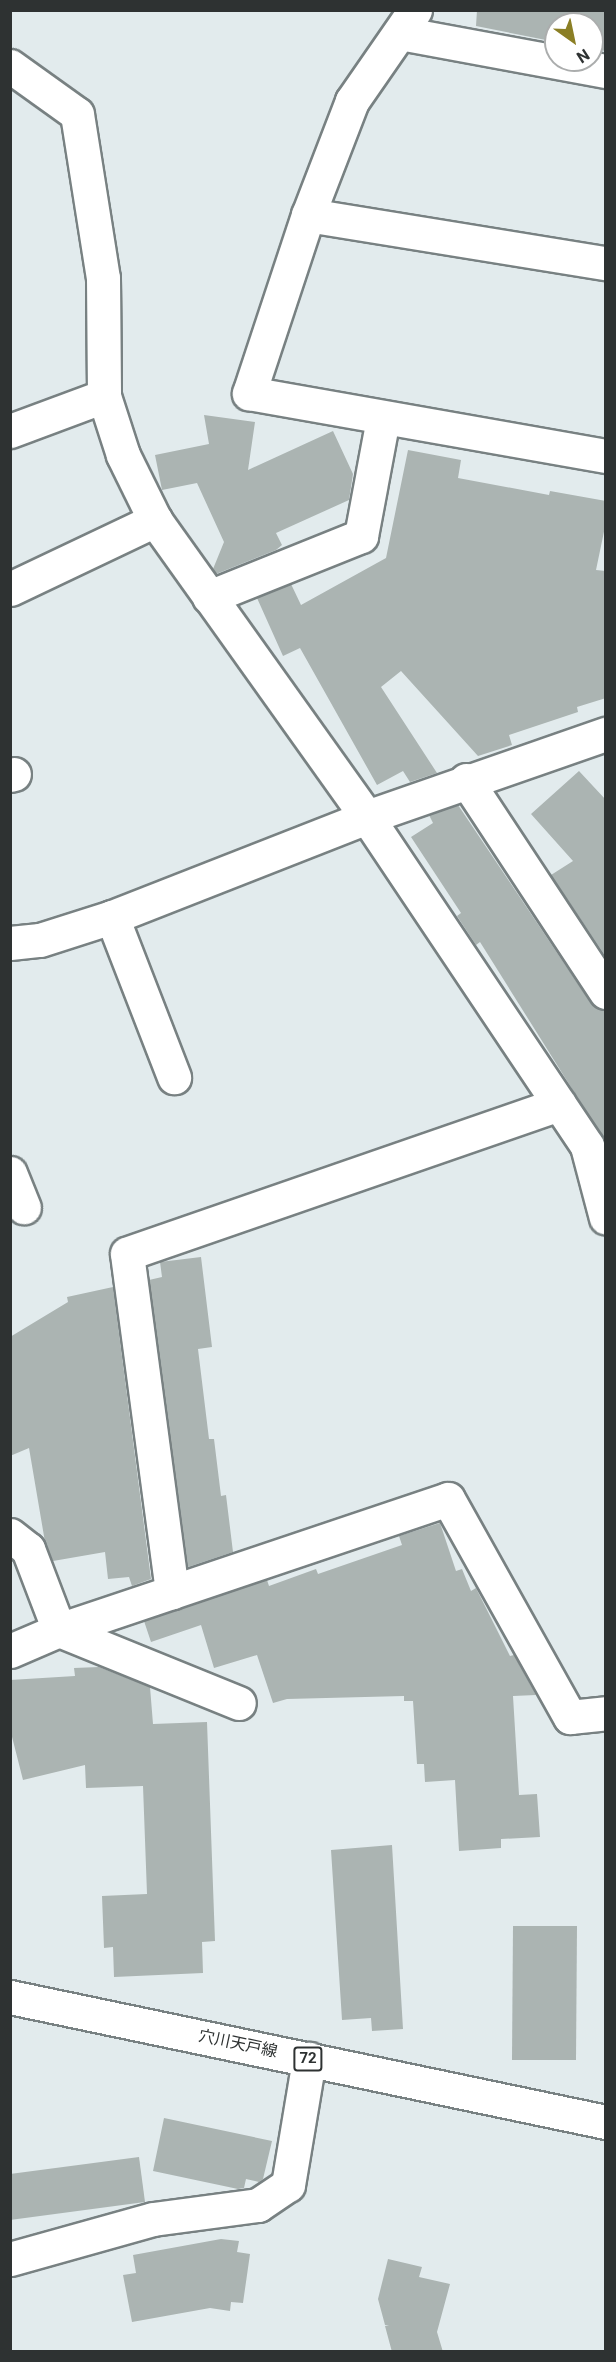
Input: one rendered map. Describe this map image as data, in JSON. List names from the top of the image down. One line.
{"streets":{"street":["穴川天戸線","72"]},"north":"bottom right"}
